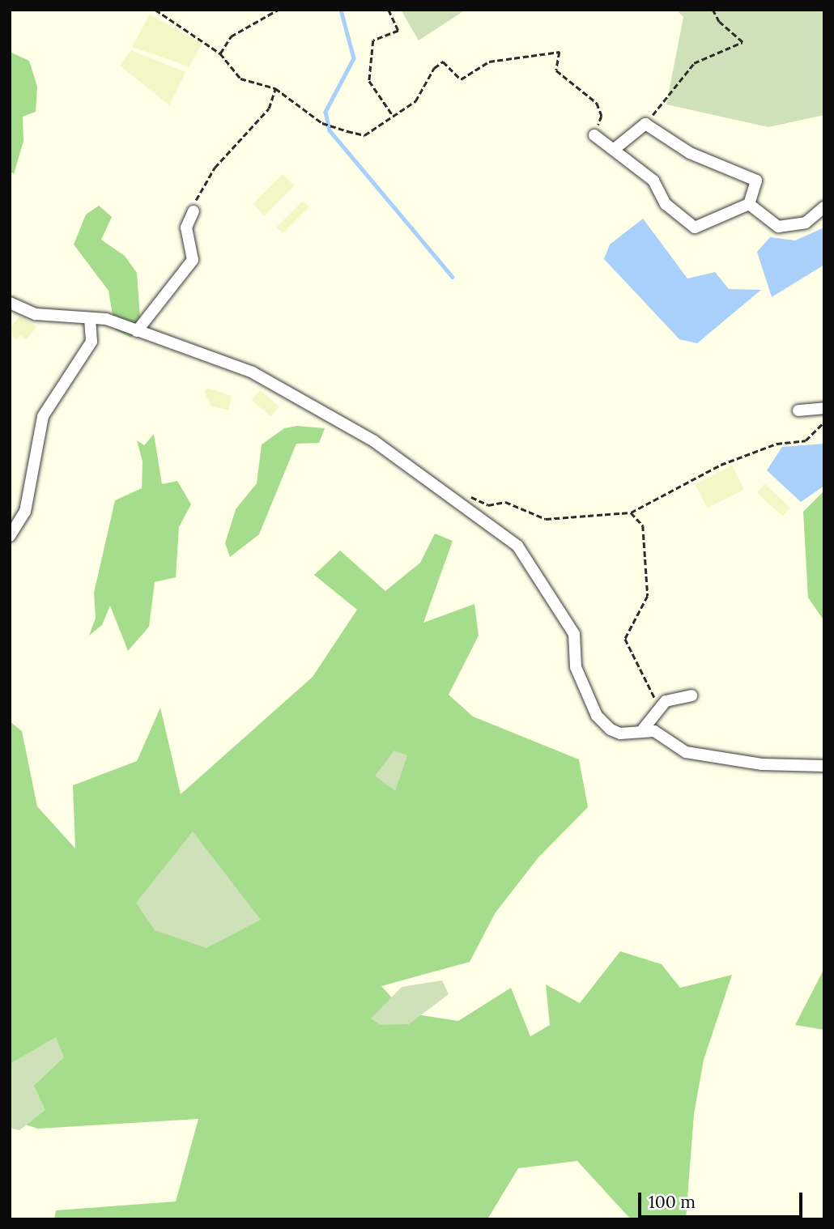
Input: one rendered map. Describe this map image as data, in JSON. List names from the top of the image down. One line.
{"scale_bar":"100 m"}
